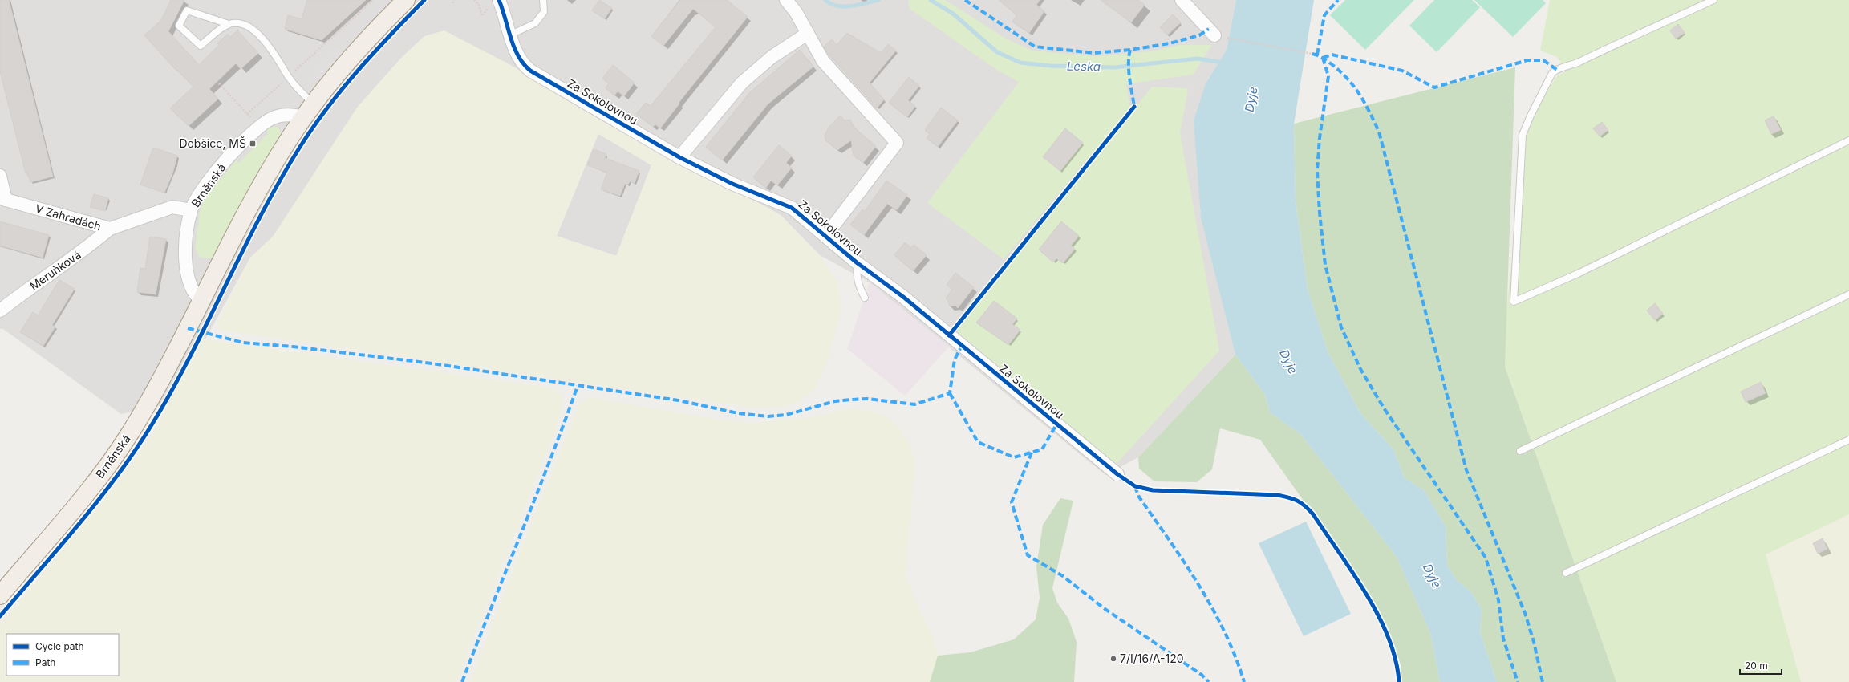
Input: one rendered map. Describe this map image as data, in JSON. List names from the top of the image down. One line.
{"streets":{"main road":["Brněnská"],"street":["Za Sokolovnou","V Zahradách","Meruňková"]},"crossings":[["Brněnská","V Zahradách"],["V Zahradách","Meruňková"]],"water":["Leska","Dyje"],"places":{"transit":["Dobšice, MŠ"],"other":["7/I/16/A-120"]},"legend":["Cycle path","Path"],"scale_bar":"20 m"}
